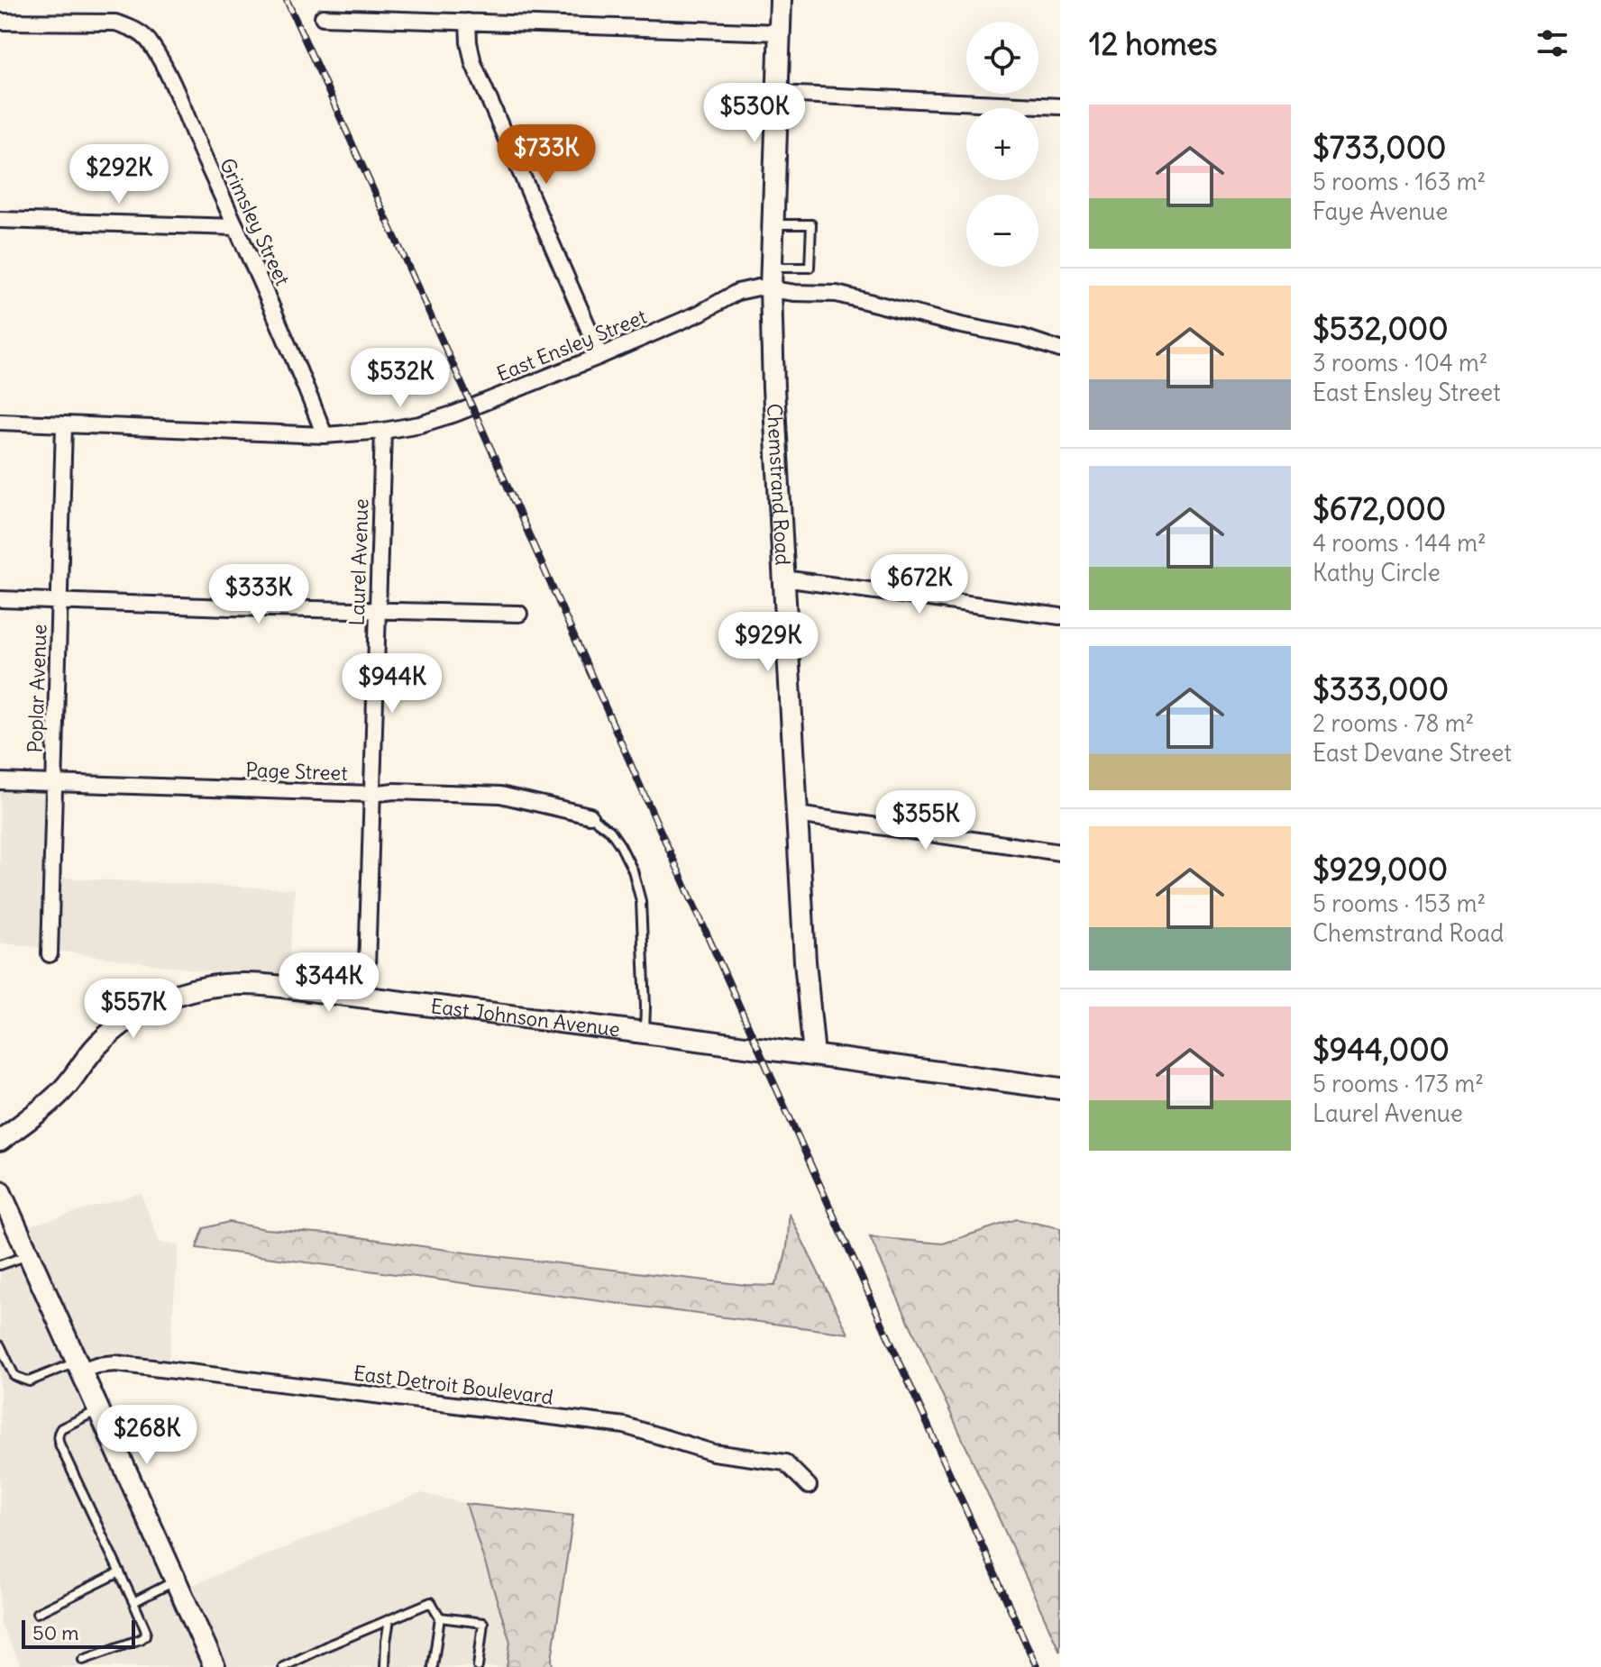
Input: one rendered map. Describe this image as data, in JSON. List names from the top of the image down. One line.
{"streets":{"main road":["Chemstrand Road","East Johnson Avenue"],"street":["Grimsley Street","East Ensley Street","Laurel Avenue","Poplar Avenue","Page Street","East Detroit Boulevard"]},"crossings":[["Grimsley Street","East Ensley Street"],["East Ensley Street","Chemstrand Road"],["East Ensley Street","Laurel Avenue"],["East Ensley Street","Poplar Avenue"],["Chemstrand Road","East Johnson Avenue"],["Laurel Avenue","Page Street"],["Laurel Avenue","East Johnson Avenue"],["Poplar Avenue","Page Street"]],"scale_bar":"50 m","page":{"heading":"12 homes","map_buttons":["+","−"],"price":["$530K","$733K","$292K","$532K","$672K","$333K","$929K","$944K","$355K","$344K","$557K","$268K"],"list":[{"name":"$733,000","note":"5 rooms · 163 m² · Faye Avenue"},{"name":"$532,000","note":"3 rooms · 104 m² · East Ensley Street"},{"name":"$672,000","note":"4 rooms · 144 m² · Kathy Circle"},{"name":"$333,000","note":"2 rooms · 78 m² · East Devane Street"},{"name":"$929,000","note":"5 rooms · 153 m² · Chemstrand Road"},{"name":"$944,000","note":"5 rooms · 173 m² · Laurel Avenue"}],"scale":"50 m"}}
